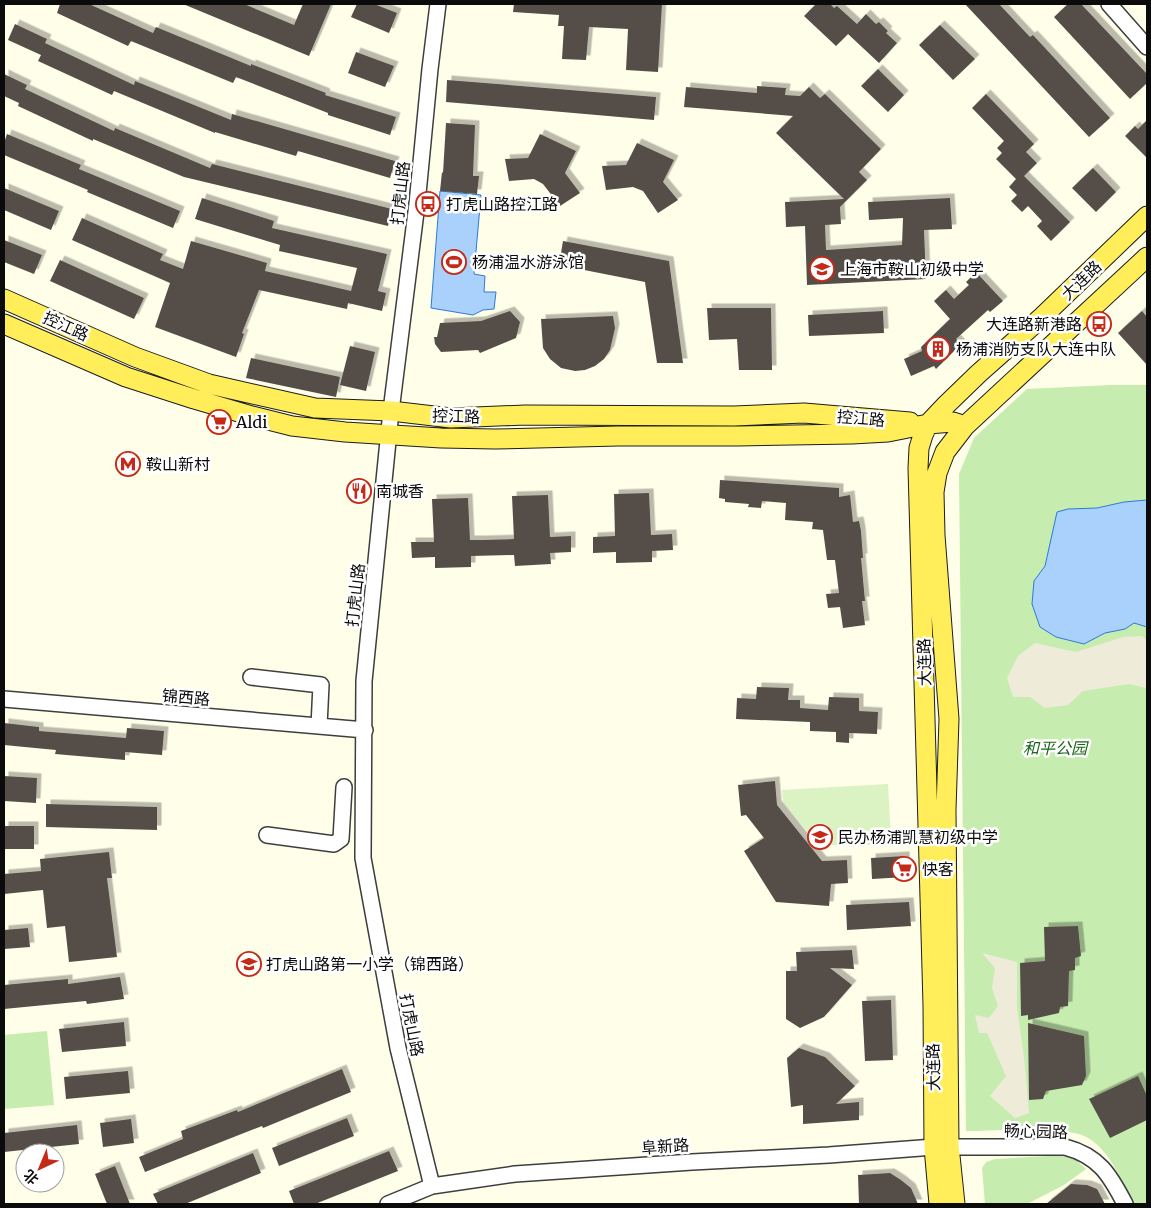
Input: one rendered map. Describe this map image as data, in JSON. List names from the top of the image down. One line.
{"streets":{"main road":["大连路","控江路"],"street":["打虎山路","锦西路","畅心园路","阜新路"]},"crossings":[["打虎山路","控江路"],["打虎山路","锦西路"],["打虎山路","阜新路"],["大连路","控江路"],["大连路","畅心园路"],["大连路","阜新路"],["畅心园路","阜新路"]],"parks":["和平公园"],"places":{"bus stop":["打虎山路控江路","大连路新港路"],"sports":["杨浦温水游泳馆"],"school or university":["上海市鞍山初级中学","民办杨浦凯慧初级中学","打虎山路第一小学（锦西路）"],"building":["杨浦消防支队大连中队"],"supermarket":["Aldi","快客"],"metro station":["鞍山新村"],"restaurant":["南城香"]},"north":"bottom left"}
